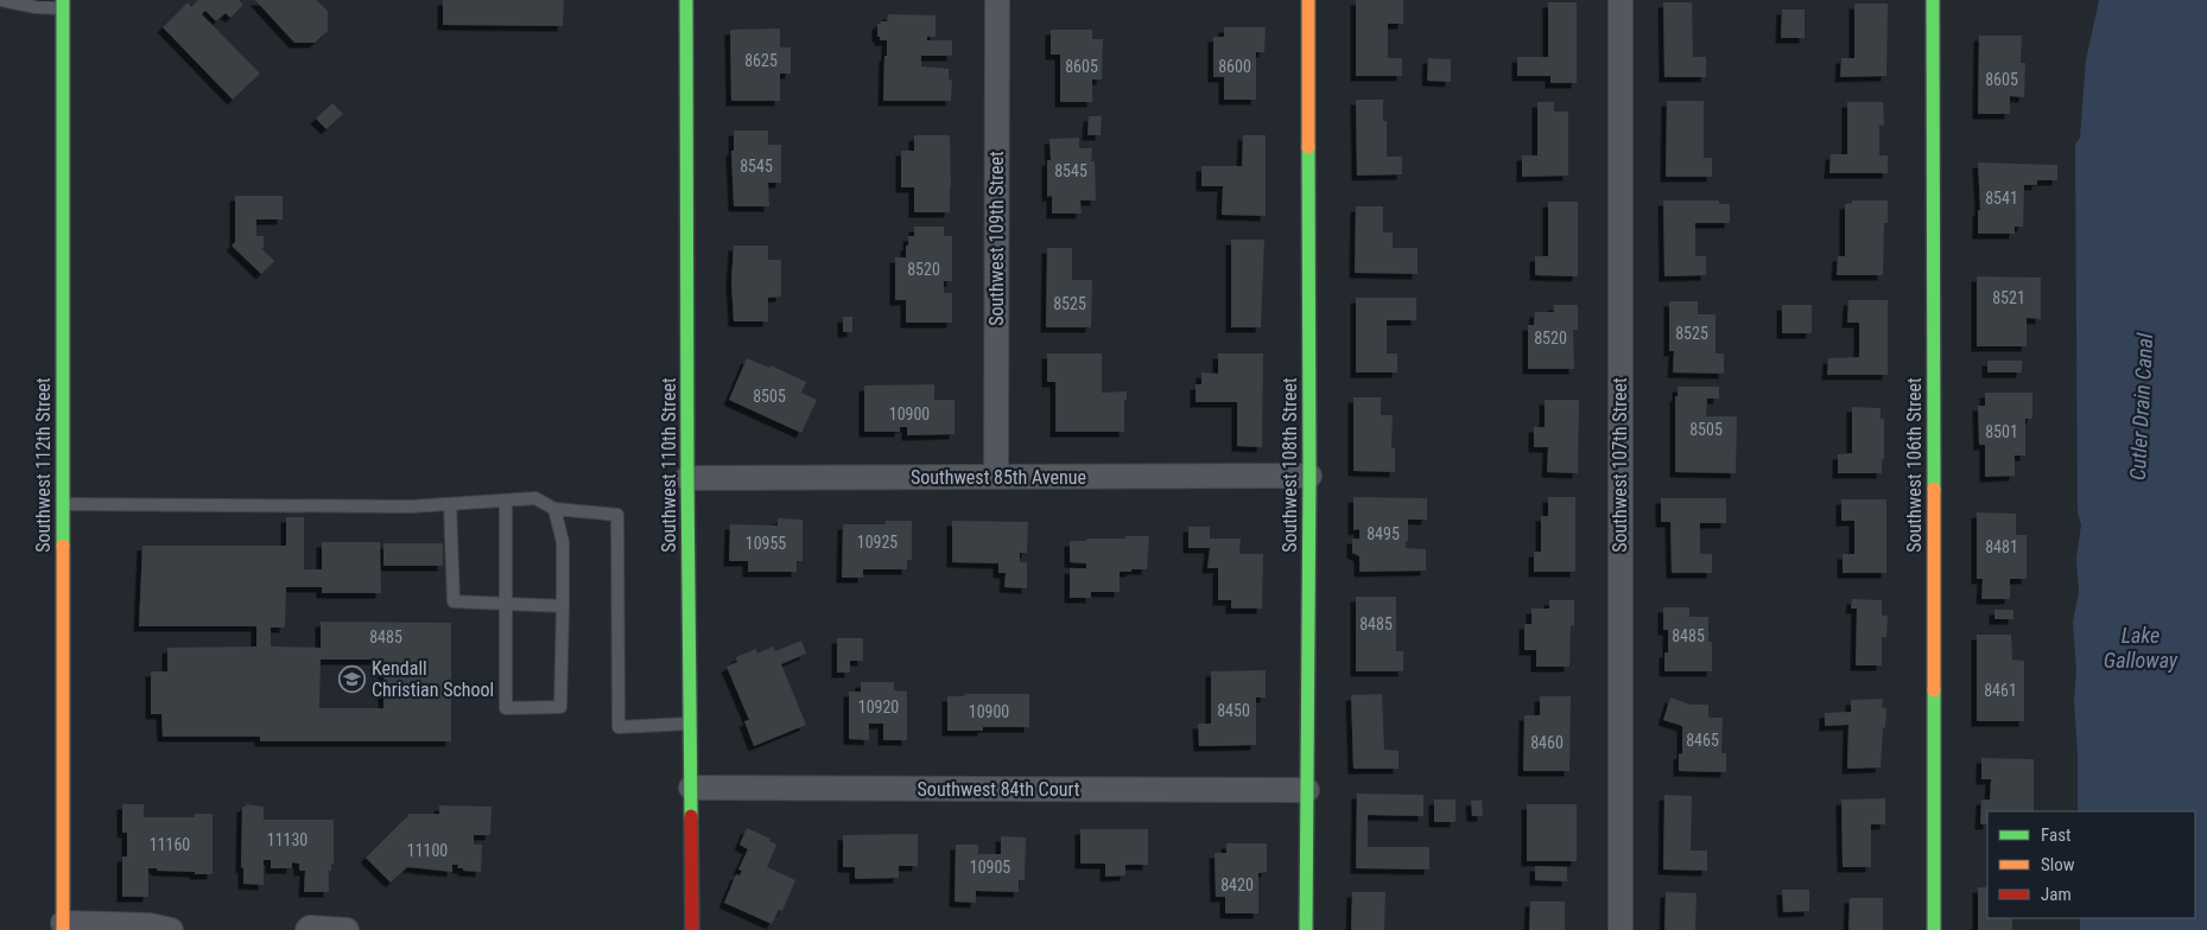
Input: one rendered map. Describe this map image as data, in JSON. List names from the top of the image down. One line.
{"streets":{"street":["Southwest 109th Street","Southwest 112th Street","Southwest 110th Street","Southwest 108th Street","Southwest 107th Street","Southwest 106th Street","Southwest 85th Avenue","Southwest 84th Court"]},"crossings":[["Southwest 109th Street","Southwest 85th Avenue"],["Southwest 110th Street","Southwest 85th Avenue"],["Southwest 110th Street","Southwest 84th Court"],["Southwest 108th Street","Southwest 85th Avenue"],["Southwest 108th Street","Southwest 84th Court"]],"water":["Cutler Drain Canal","Lake Galloway"],"places":{"school or university":["Kendall Christian School"]},"house_numbers":["8625","8605","8600","8605","8545","8545","8541","8520","8521","8525","8525","8520","8505","10900","8505","8501","8495","10925","10955","8481","8485","8485","8485","8461","10920","8450","10900","8465","8460","11130","11160","11100","10905","8420"],"legend":["Fast","Slow","Jam"]}
